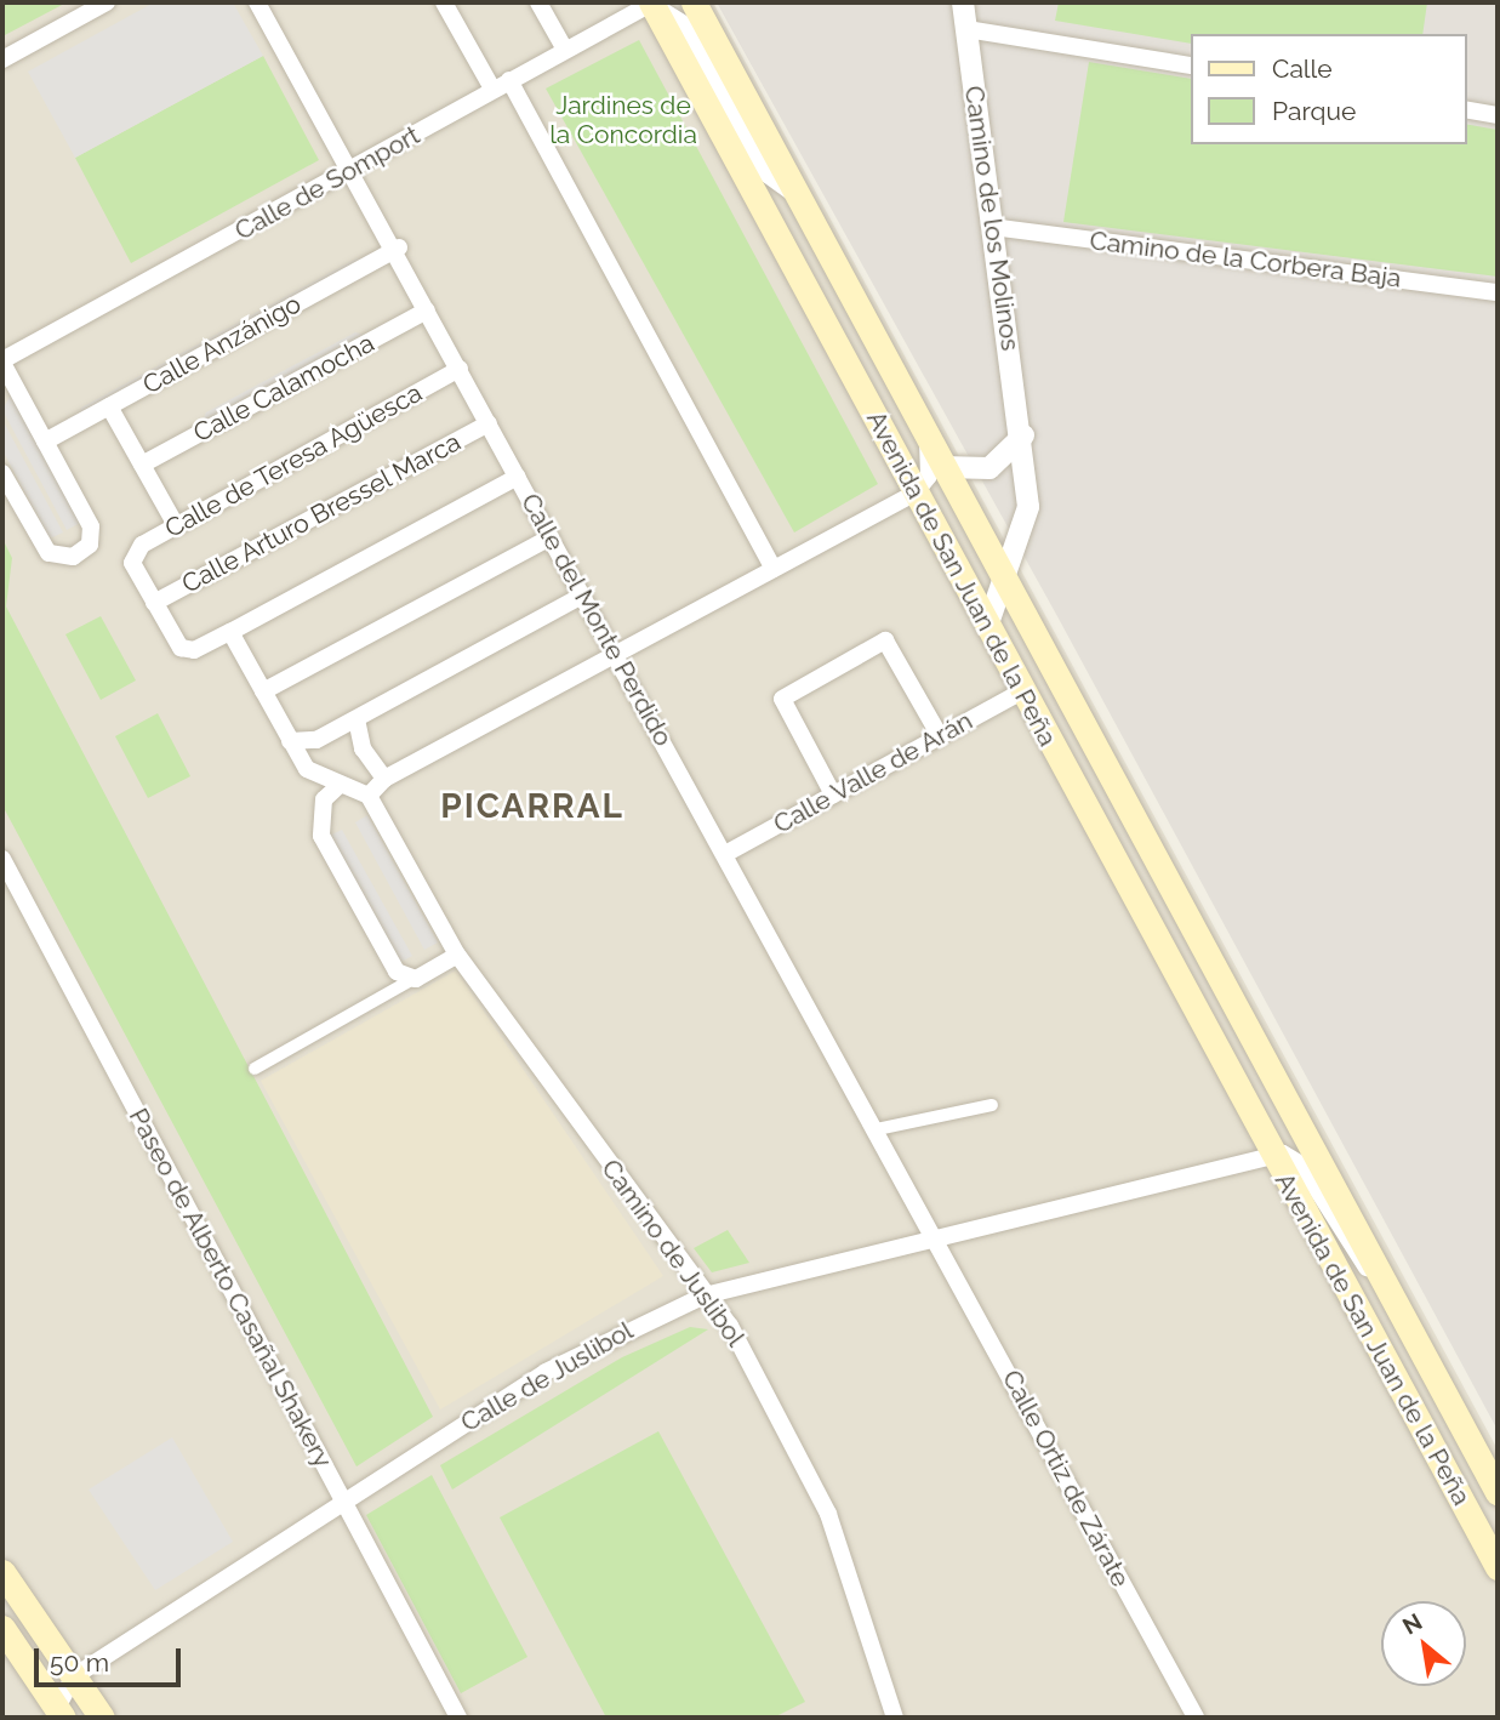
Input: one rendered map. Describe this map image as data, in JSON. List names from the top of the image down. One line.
{"streets":{"main road":["Avenida de San Juan de la Peña"],"street":["Calle de Somport","Camino de los Molinos","Camino de la Corbera Baja","Calle Anzánigo","Calle Calamocha","Calle de Teresa Agüesca","Calle Arturo Bressel Marca","Calle del Monte Perdido","Calle Valle de Arán","Camino de Juslibol","Paseo de Alberto Casañal Shakery","Calle de Juslibol","Calle Ortiz de Zárate"]},"crossings":[["Calle de Somport","Avenida de San Juan de la Peña"],["Calle de Somport","Calle del Monte Perdido"],["Camino de los Molinos","Camino de la Corbera Baja"],["Camino de los Molinos","Avenida de San Juan de la Peña"],["Calle Anzánigo","Calle del Monte Perdido"],["Calle Calamocha","Calle del Monte Perdido"],["Calle de Teresa Agüesca","Calle Arturo Bressel Marca"],["Calle de Teresa Agüesca","Calle del Monte Perdido"],["Calle Arturo Bressel Marca","Calle del Monte Perdido"],["Avenida de San Juan de la Peña","Calle Valle de Arán"],["Avenida de San Juan de la Peña","Calle de Juslibol"],["Calle del Monte Perdido","Calle Valle de Arán"],["Calle del Monte Perdido","Calle de Juslibol"],["Calle del Monte Perdido","Calle Ortiz de Zárate"],["Camino de Juslibol","Calle de Juslibol"],["Paseo de Alberto Casañal Shakery","Calle de Juslibol"],["Calle de Juslibol","Calle Ortiz de Zárate"]],"districts":["PICARRAL"],"parks":["Jardines de la Concordia"],"legend":["Calle","Parque"],"scale_bar":"50 m","north":"top left"}
